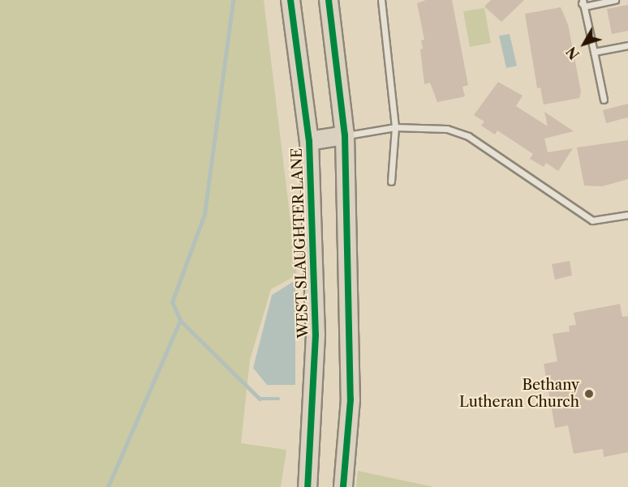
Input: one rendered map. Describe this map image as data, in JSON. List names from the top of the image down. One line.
{"streets":{"main road":["WEST SLAUGHTER LANE"]},"places":["Bethany Lutheran Church"],"north":"bottom left"}
